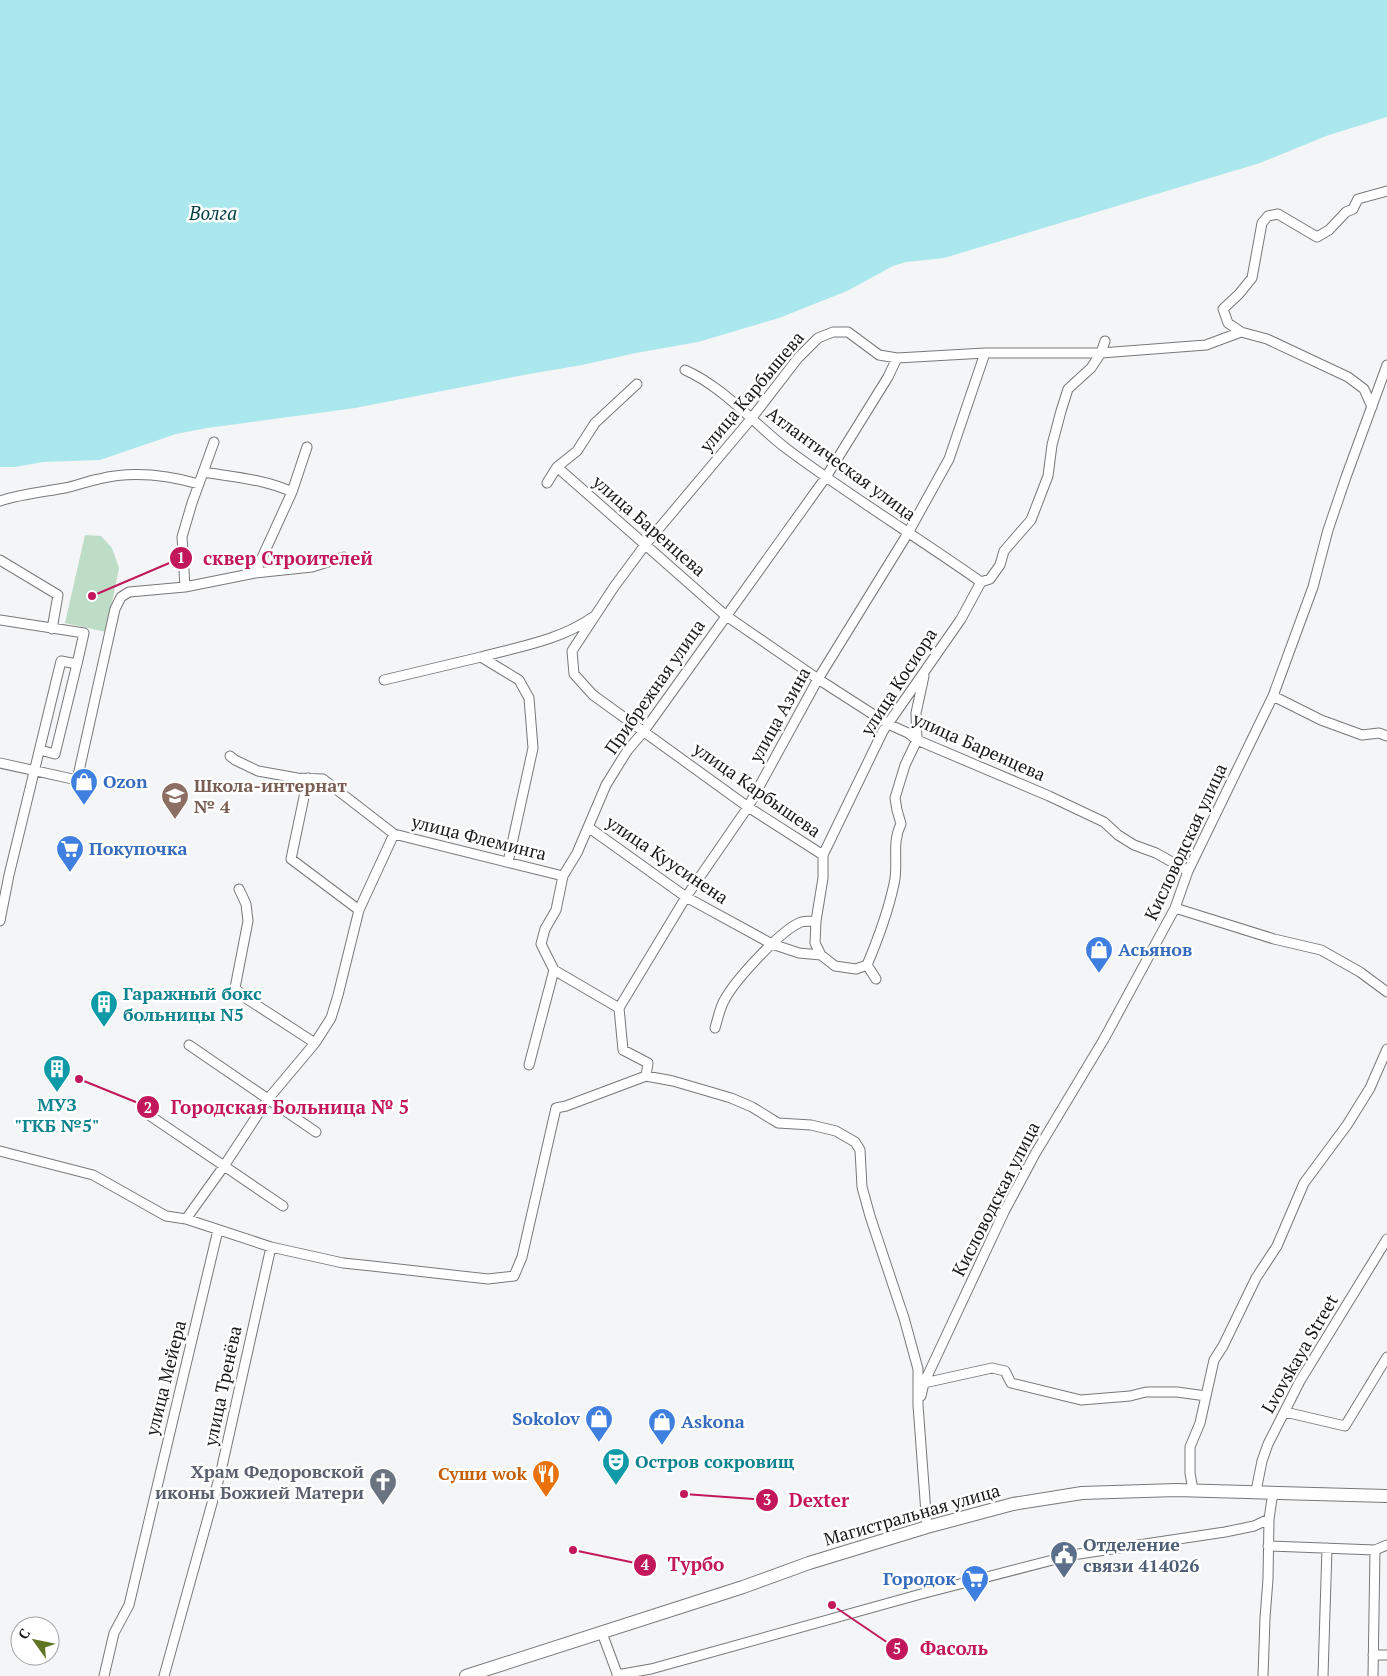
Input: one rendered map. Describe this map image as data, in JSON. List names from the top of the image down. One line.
{"streets":{"highway":["Магистральная улица"],"street":["улица Карбышева","Атлантическая улица","улица Баренцева","улица Косиора","Прибрежная улица","улица Азина","улица Флеминга","Кисловодская улица","улица Куусинена","Lvovskaya Street","улица Мейера","улица Тренёва"]},"crossings":[["улица Карбышева","Атлантическая улица"],["улица Карбышева","улица Баренцева"],["улица Карбышева","улица Косиора"],["улица Карбышева","Прибрежная улица"],["улица Карбышева","улица Азина"],["Атлантическая улица","улица Косиора"],["Атлантическая улица","Прибрежная улица"],["Атлантическая улица","улица Азина"],["улица Баренцева","улица Косиора"],["улица Баренцева","Прибрежная улица"],["улица Баренцева","улица Азина"],["улица Баренцева","Кисловодская улица"],["улица Косиора","улица Куусинена"],["Прибрежная улица","улица Флеминга"],["Прибрежная улица","улица Куусинена"],["улица Азина","улица Куусинена"],["Lvovskaya Street","Магистральная улица"]],"water":["Волга"],"places":{"other":["сквер Строителей","Городская Больница № 5","Dexter","Турбо","Фасоль"],"shop":["Ozon","Асьянов","Sokolov","Askona"],"school or university":["Школа-интернат № 4"],"supermarket":["Покупочка","Городок"],"building":["Гаражный бокс больницы N5","МУЗ \"ГКБ №5\""],"theatre":["Остров сокровищ"],"restaurant":["Суши wok"],"church":["Храм Федоровской иконы Божией Матери"],"public building":["Отделение связи 414026"]},"north":"top left"}
